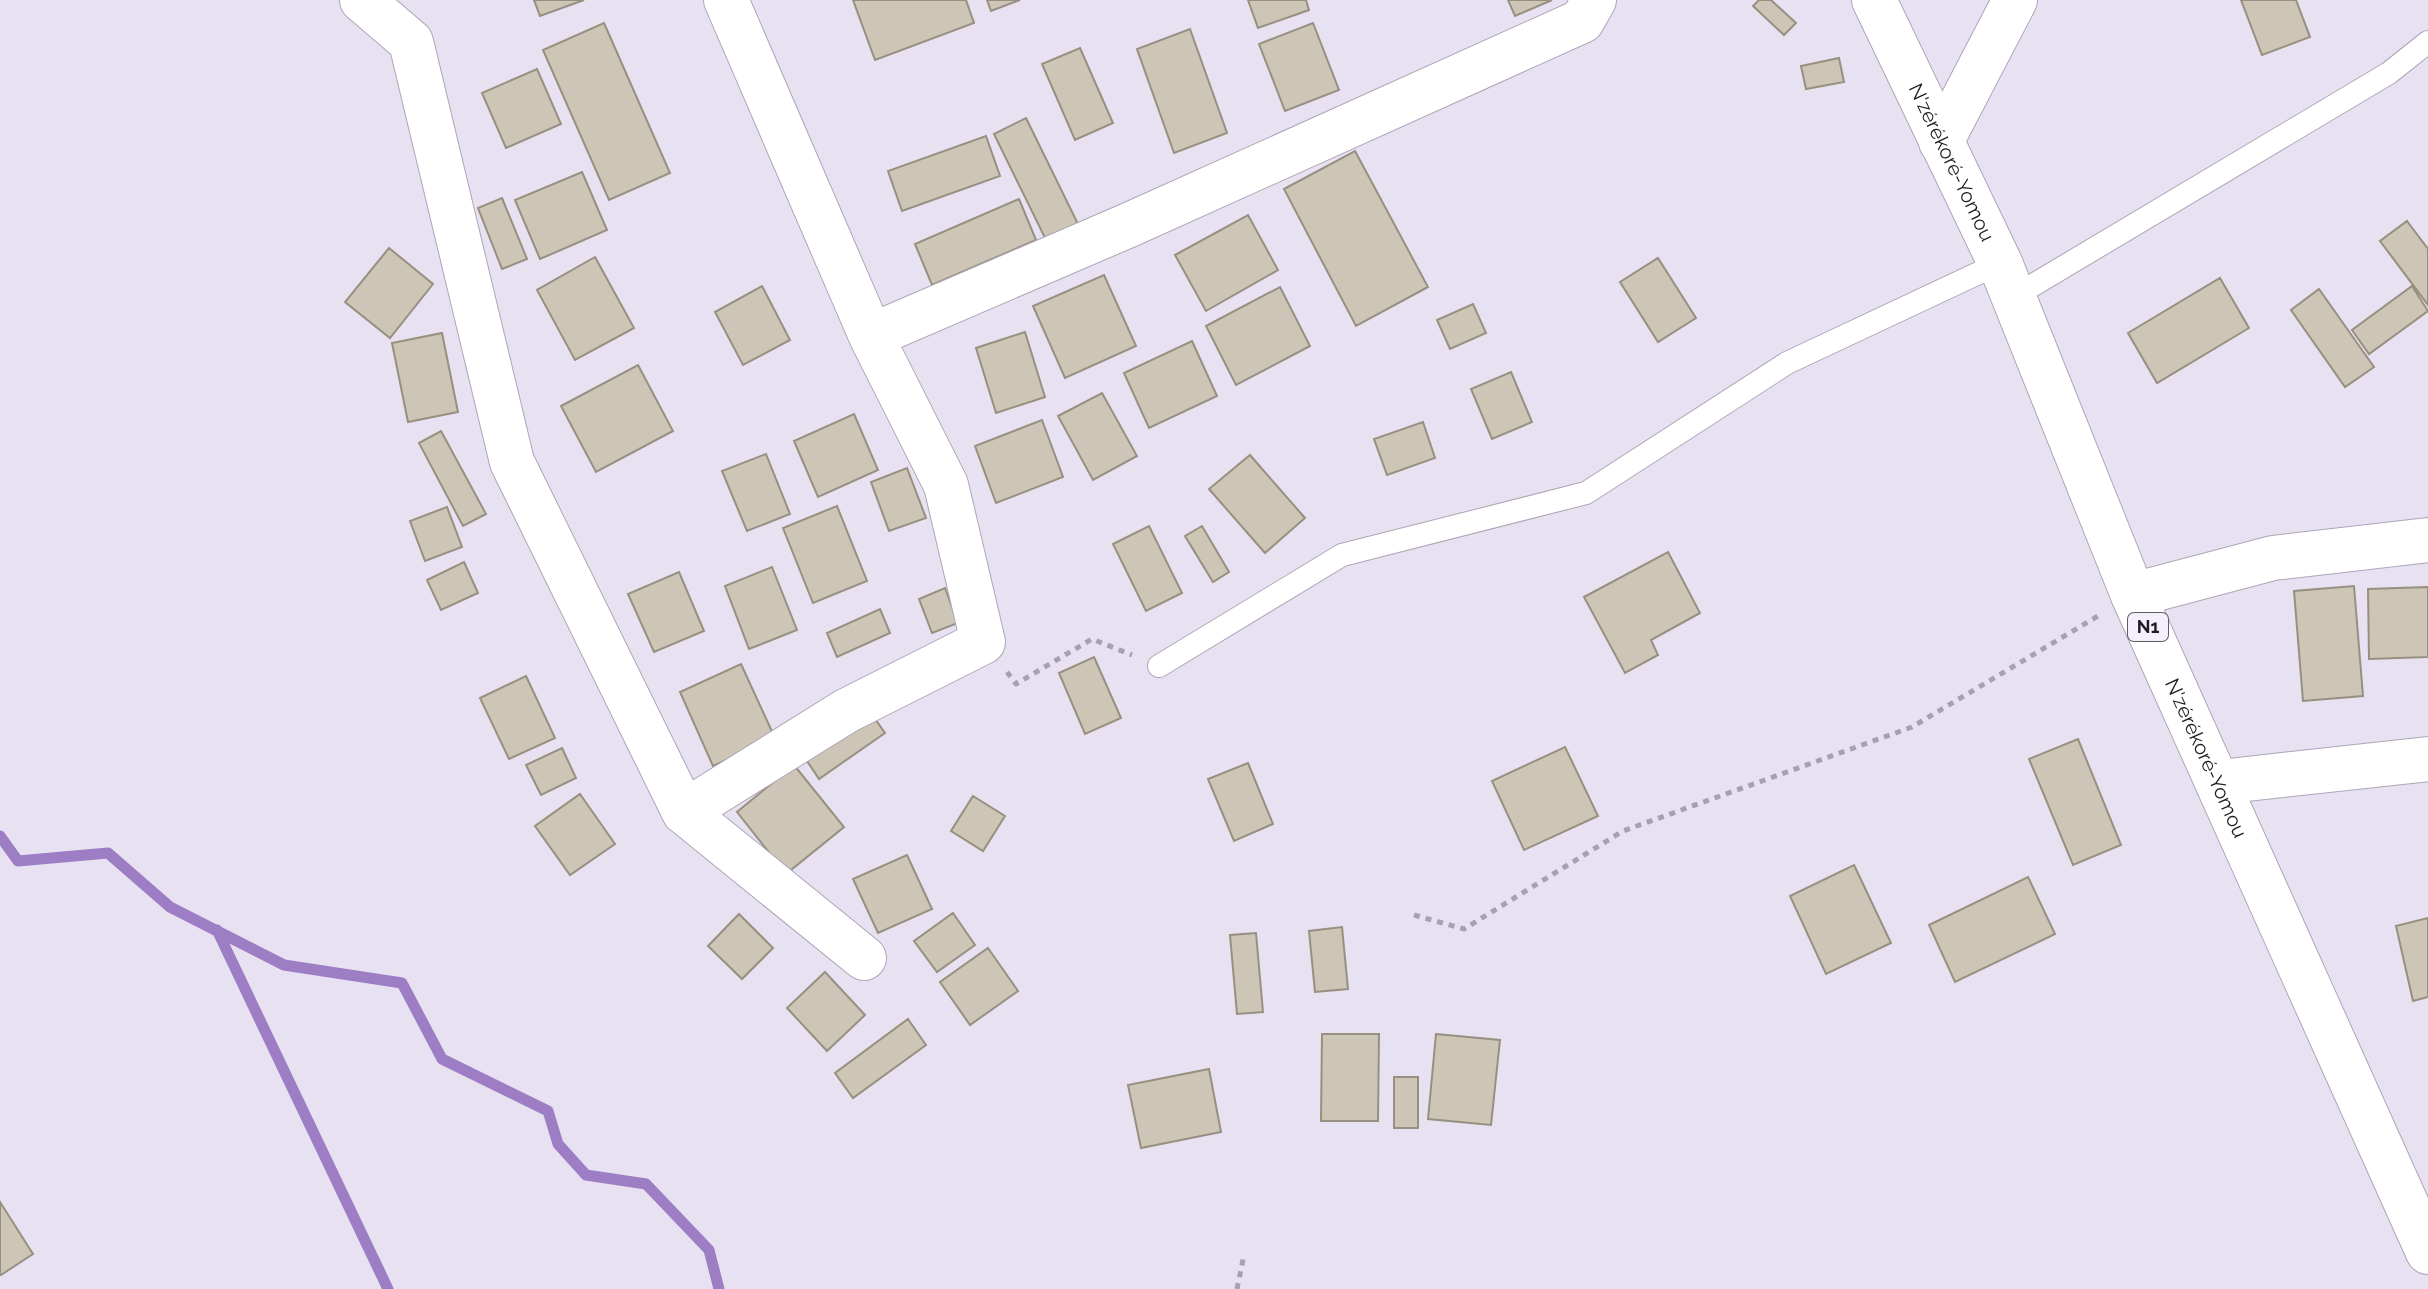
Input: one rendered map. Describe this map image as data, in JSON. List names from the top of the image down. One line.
{"streets":{"main road":["N'zérékoré-Yomou","N1"]}}
